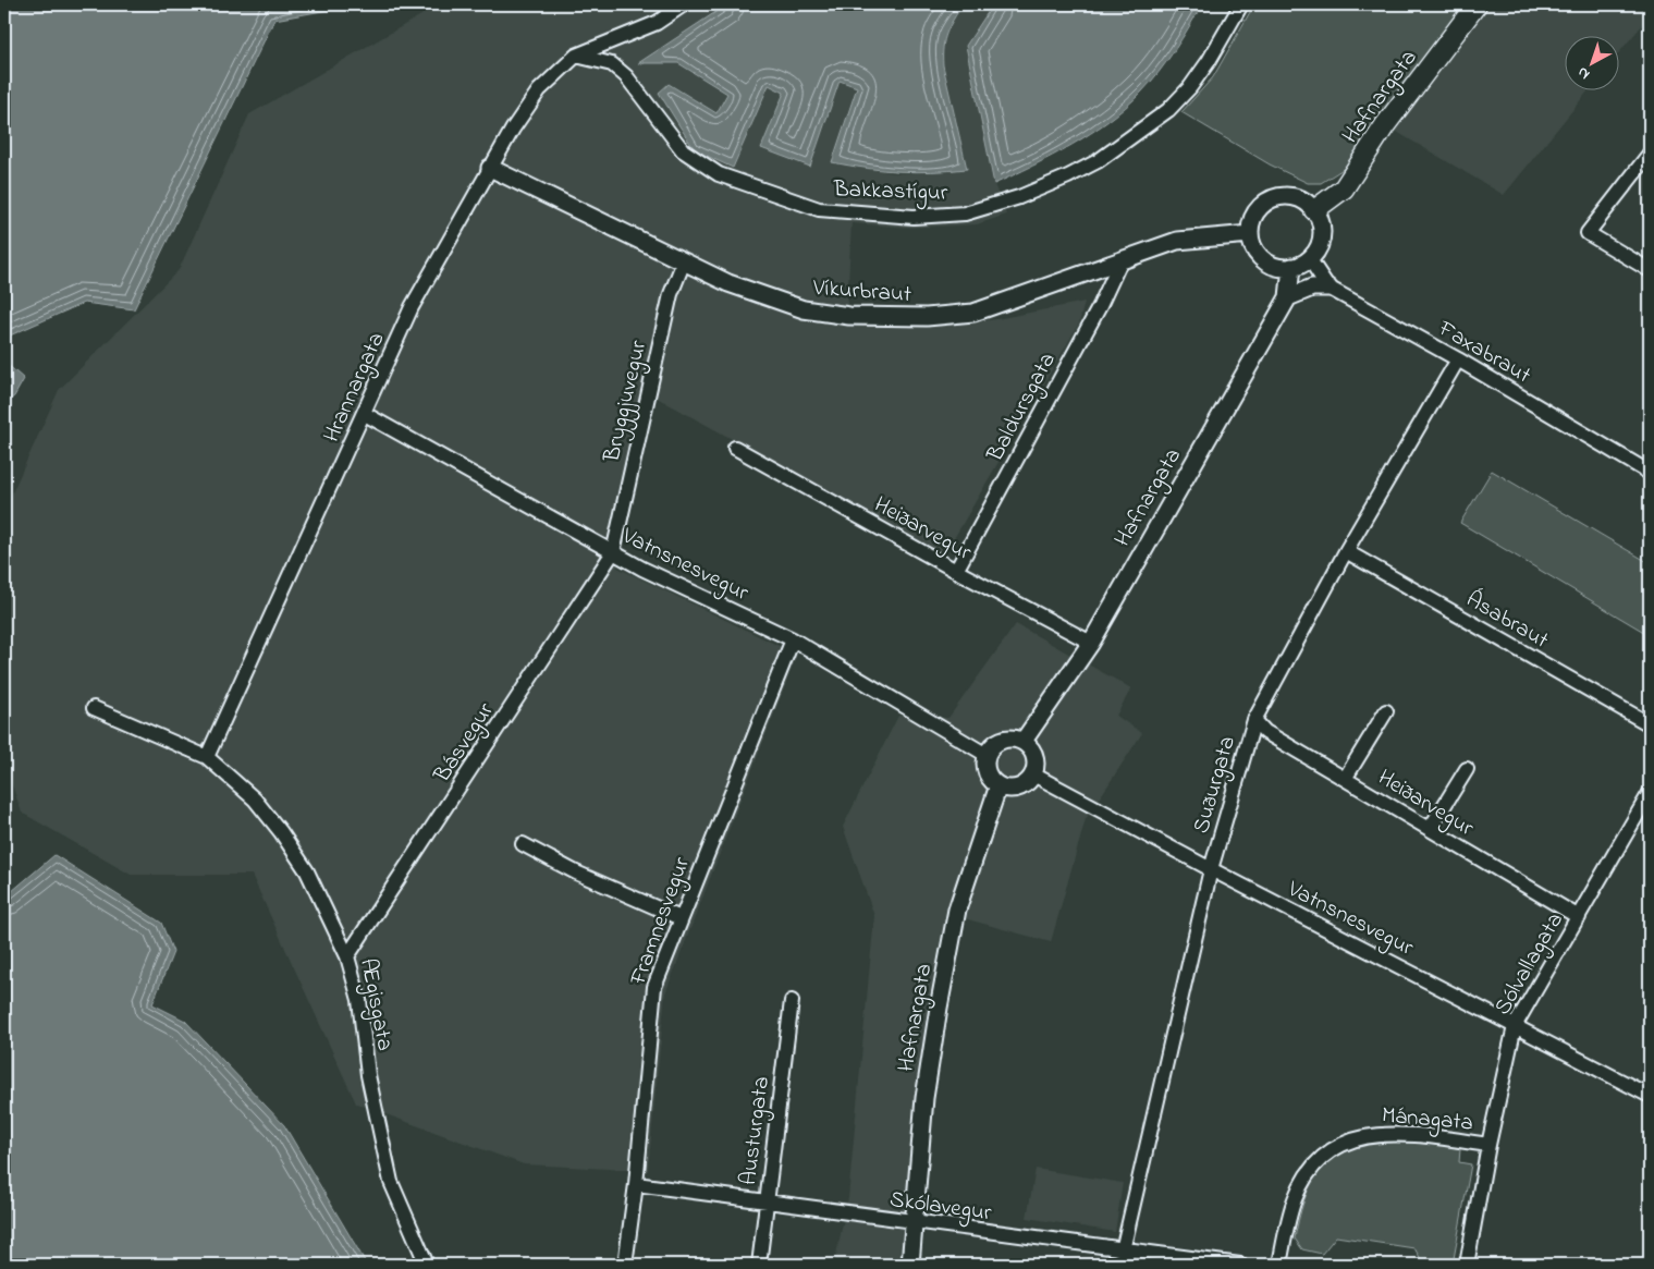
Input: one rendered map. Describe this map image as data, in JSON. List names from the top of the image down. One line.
{"streets":{"main road":["Hafnargata"],"street":["Bakkastígur","Víkurbraut","Faxabraut","Hrannargata","Bryggjuvegur","Baldursgata","Heiðarvegur","Vatnsnesvegur","Ásabraut","Básvegur","Suðurgata","Framnesvegur","Sólvallagata","Ægisgata","Mánagata","Austurgata","Skólavegur"]},"crossings":[["Hafnargata","Víkurbraut"],["Hafnargata","Faxabraut"],["Hafnargata","Heiðarvegur"],["Hafnargata","Vatnsnesvegur"],["Hafnargata","Skólavegur"],["Bakkastígur","Hrannargata"],["Víkurbraut","Faxabraut"],["Víkurbraut","Hrannargata"],["Víkurbraut","Bryggjuvegur"],["Víkurbraut","Baldursgata"],["Faxabraut","Suðurgata"],["Hrannargata","Vatnsnesvegur"],["Hrannargata","Ægisgata"],["Bryggjuvegur","Vatnsnesvegur"],["Bryggjuvegur","Básvegur"],["Baldursgata","Heiðarvegur"],["Heiðarvegur","Suðurgata"],["Heiðarvegur","Sólvallagata"],["Vatnsnesvegur","Básvegur"],["Vatnsnesvegur","Suðurgata"],["Vatnsnesvegur","Framnesvegur"],["Vatnsnesvegur","Sólvallagata"],["Ásabraut","Suðurgata"],["Básvegur","Ægisgata"],["Suðurgata","Skólavegur"],["Framnesvegur","Skólavegur"],["Sólvallagata","Mánagata"],["Austurgata","Skólavegur"]],"north":"bottom left"}
